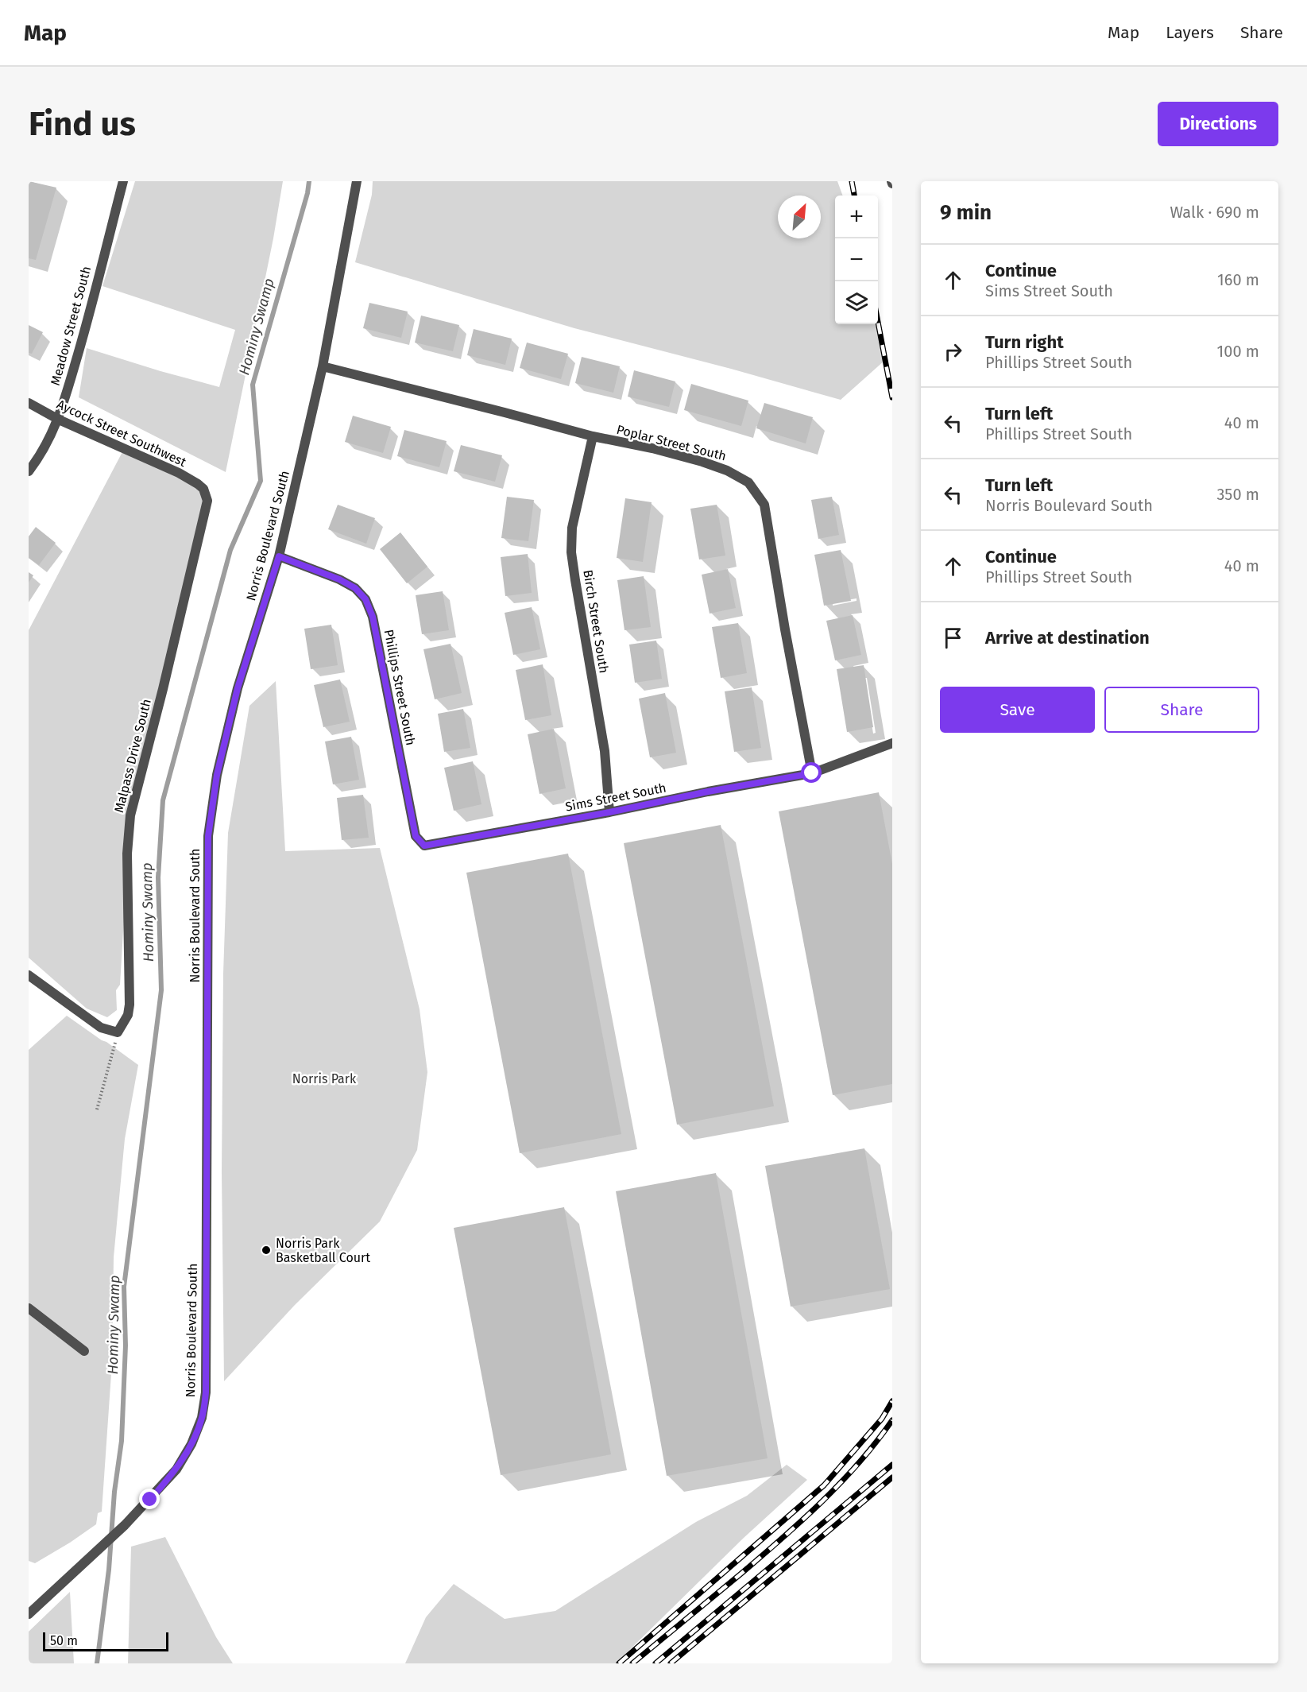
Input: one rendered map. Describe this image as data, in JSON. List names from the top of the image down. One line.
{"streets":{"street":["Meadow Street South","Aycock Street Southwest","Poplar Street South","Norris Boulevard South","Birch Street South","Phillips Street South","Malpass Drive South","Sims Street South"]},"crossings":[["Meadow Street South","Aycock Street Southwest"],["Aycock Street Southwest","Malpass Drive South"],["Poplar Street South","Norris Boulevard South"],["Poplar Street South","Birch Street South"],["Poplar Street South","Sims Street South"],["Norris Boulevard South","Phillips Street South"],["Birch Street South","Sims Street South"],["Phillips Street South","Sims Street South"]],"water":["Hominy Swamp"],"parks":["Norris Park"],"places":["Norris Park Basketball Court"],"scale_bar":"50 m","north":"top right","page":{"header":"Map","nav":["Map","Layers","Share"],"buttons":["Directions",["Save","Share"]],"title":"Find us","heading":["9 min","Walk · 690 m"],"map_buttons":["+","−"],"list":[["Continue","Sims Street South","160 m"],["Turn right","Phillips Street South","100 m"],["Turn left","Phillips Street South","40 m"],["Turn left","Norris Boulevard South","350 m"],["Continue","Phillips Street South","40 m"],"Arrive at destination"],"scale":"50 m"}}
